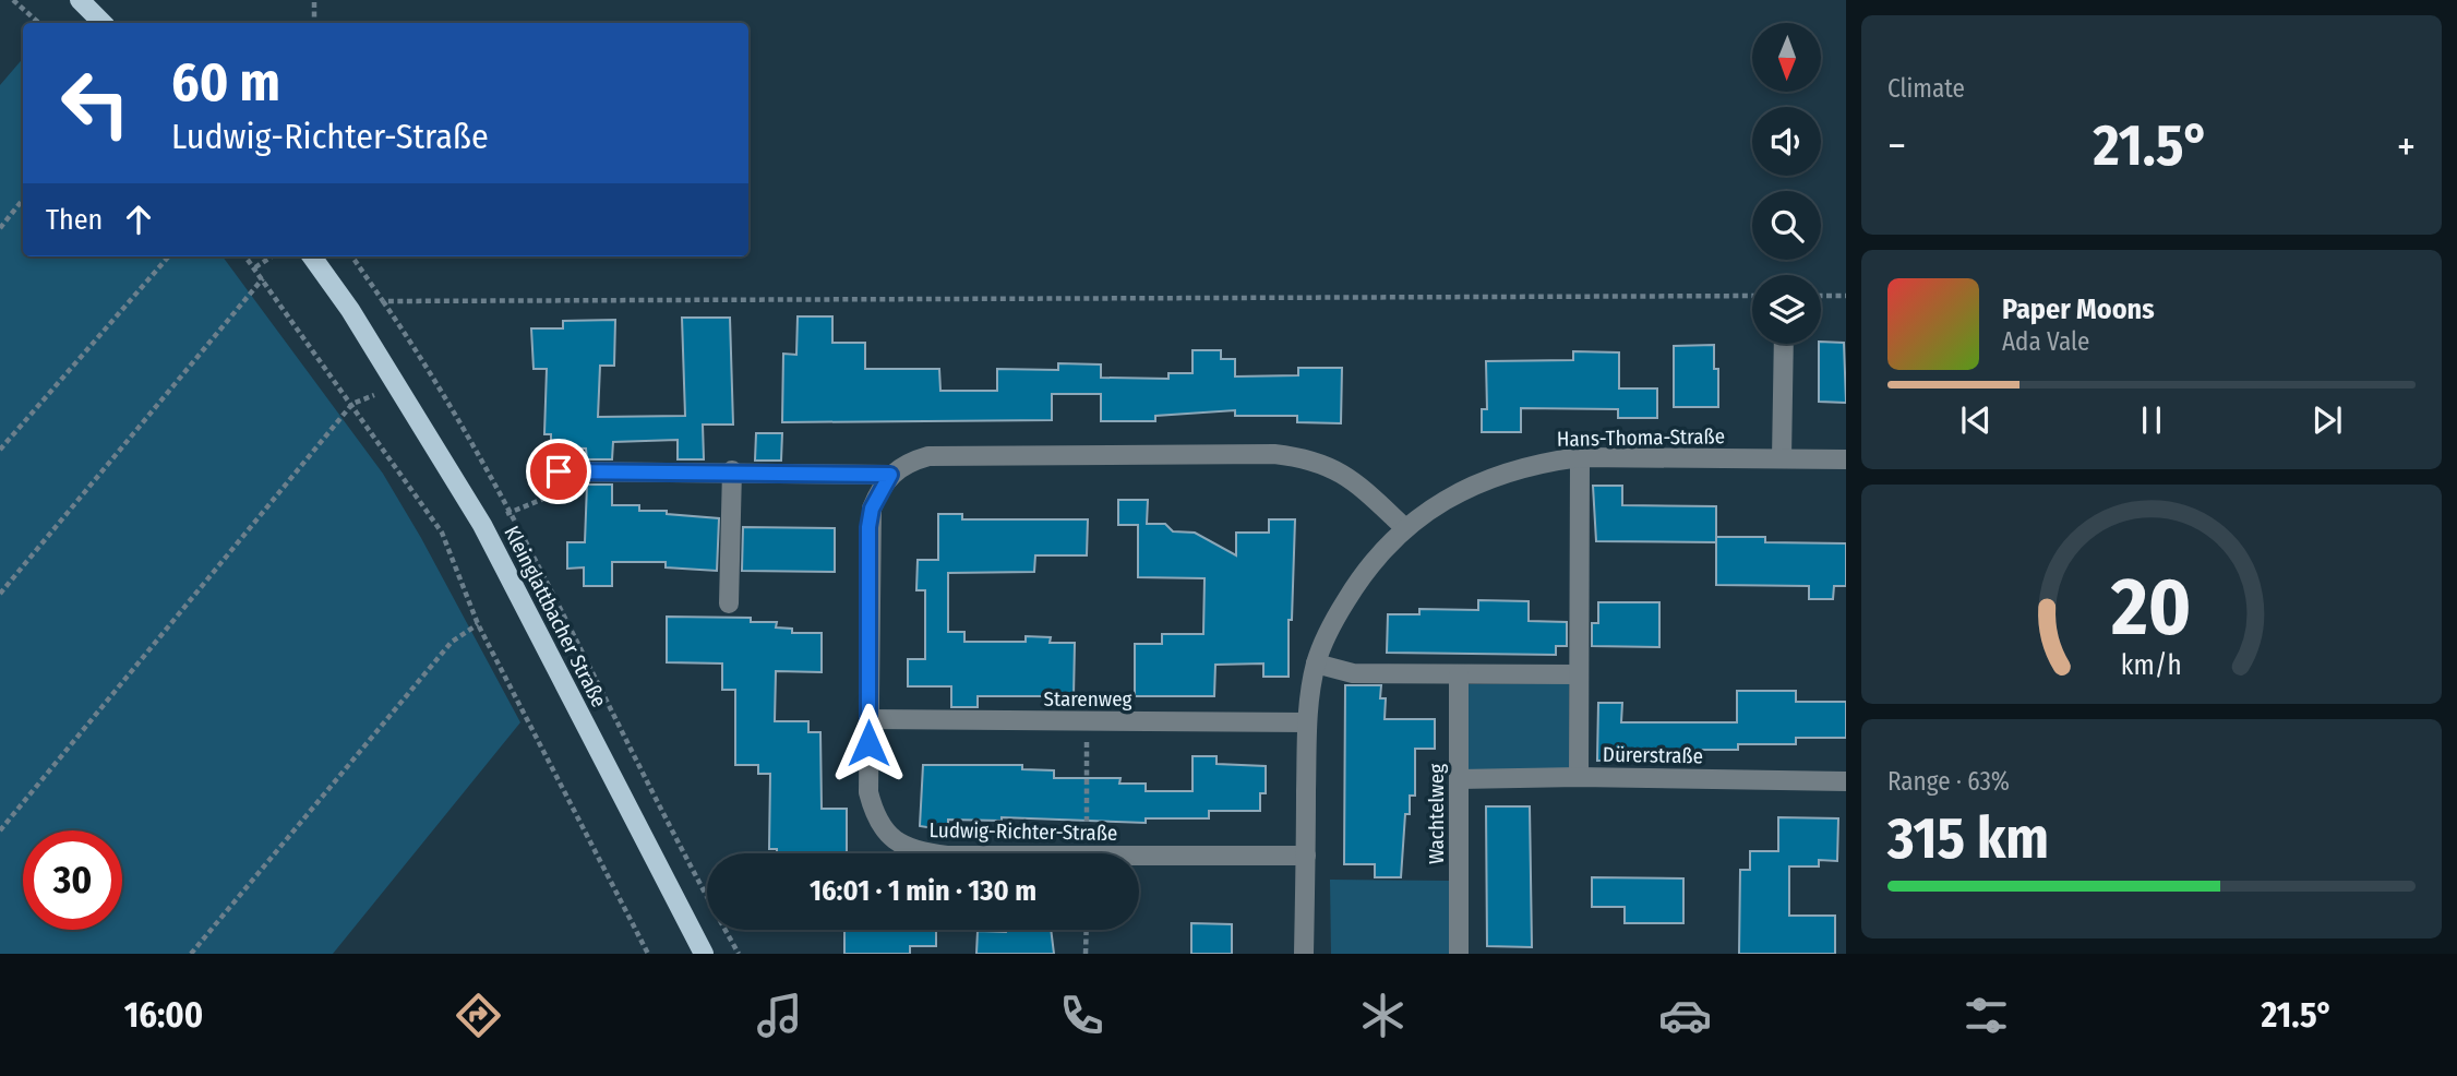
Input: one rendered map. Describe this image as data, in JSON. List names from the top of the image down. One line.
{"streets":{"main road":["Kleinglattbacher Straße"],"street":["Hans-Thoma-Straße","Starenweg","Dürerstraße","Wachtelweg","Ludwig-Richter-Straße"]},"crossings":[["Hans-Thoma-Straße","Starenweg"],["Hans-Thoma-Straße","Ludwig-Richter-Straße"],["Starenweg","Ludwig-Richter-Straße"],["Dürerstraße","Wachtelweg"]],"north":"bottom","page":{"tile":["Climate",["Range · 63%","315 km"]],"turn":["60 m","Ludwig-Richter-Straße"],"heat":["−","21.5°","+"],"then":"Then","song":["Paper Moons","Ada Vale"],"limit":"30","trip":"16:01 · 1 min · 130 m","tabs":["16:00","21.5°"],"gauge":["20","km/h"]}}
